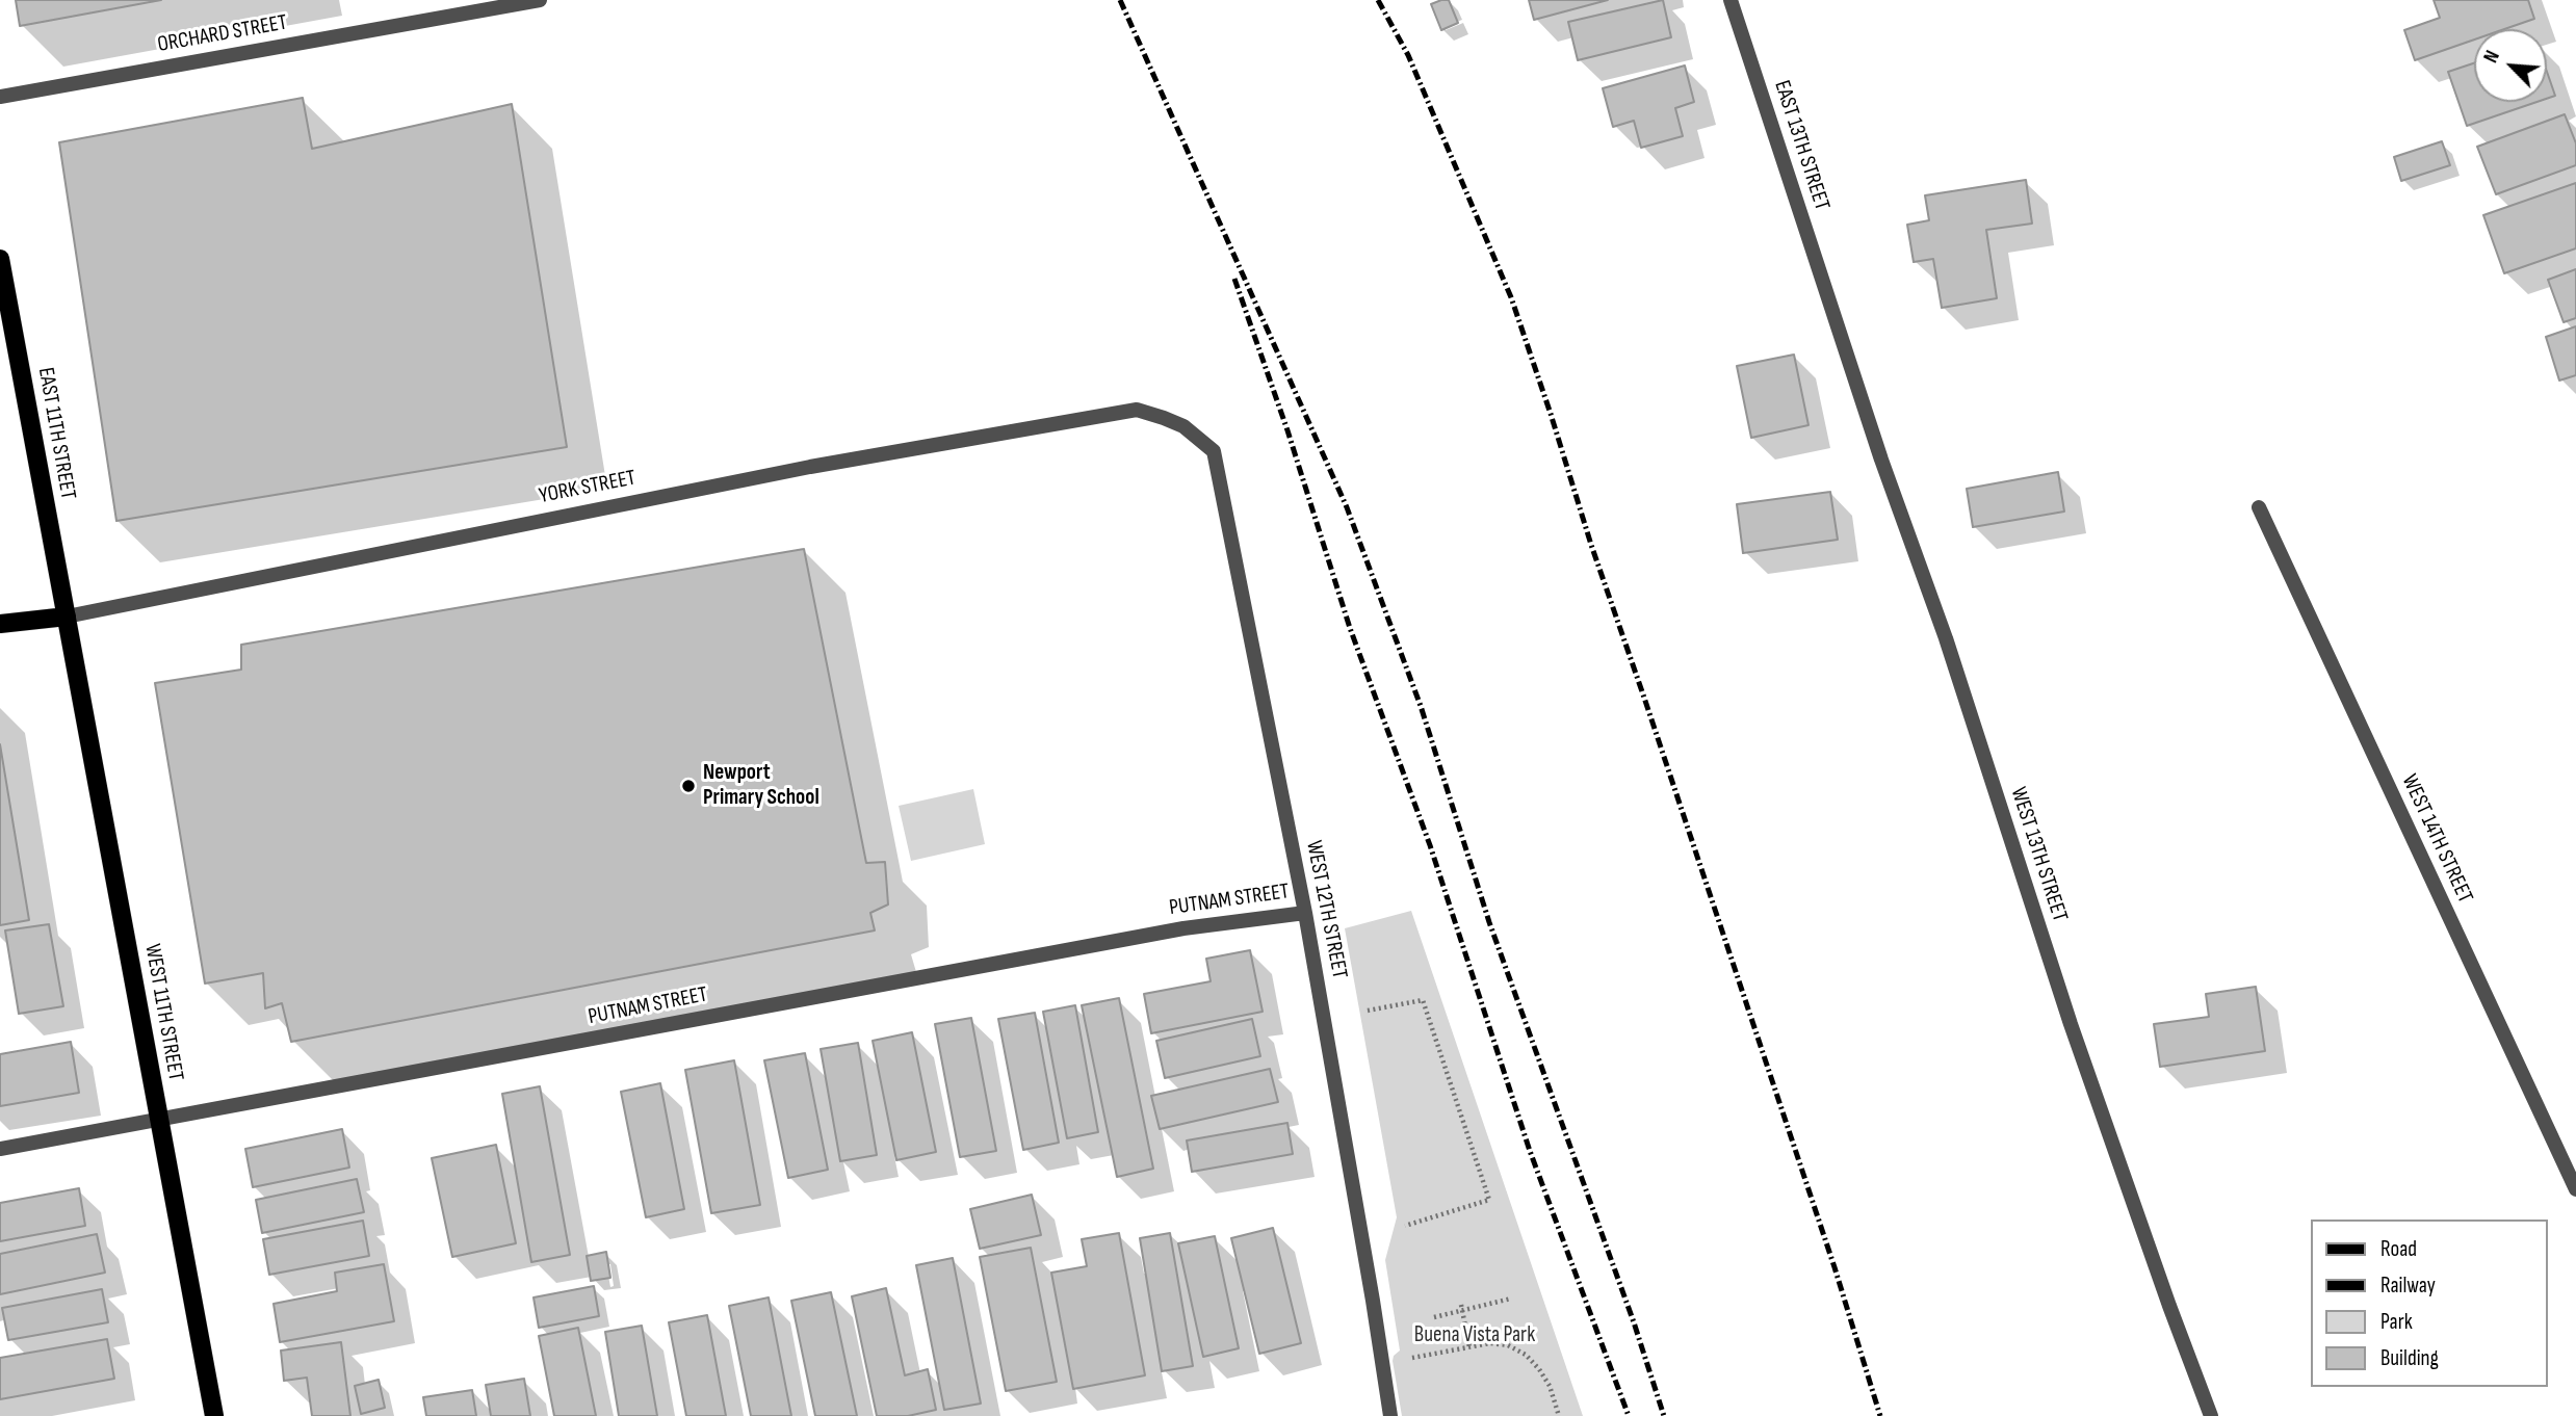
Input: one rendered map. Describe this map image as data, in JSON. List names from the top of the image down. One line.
{"streets":{"main road":["EAST 11TH STREET","YORK STREET","WEST 11TH STREET"],"street":["ORCHARD STREET","EAST 13TH STREET","WEST 14TH STREET","WEST 13TH STREET","PUTNAM STREET","WEST 12TH STREET"]},"crossings":[["EAST 13TH STREET","WEST 13TH STREET"],["EAST 11TH STREET","YORK STREET"],["EAST 11TH STREET","WEST 11TH STREET"],["YORK STREET","WEST 12TH STREET"],["YORK STREET","WEST 11TH STREET"],["PUTNAM STREET","WEST 12TH STREET"],["PUTNAM STREET","WEST 11TH STREET"]],"parks":["Buena Vista Park"],"places":["Newport Primary School"],"legend":["Road","Railway","Park","Building"],"north":"top left"}
